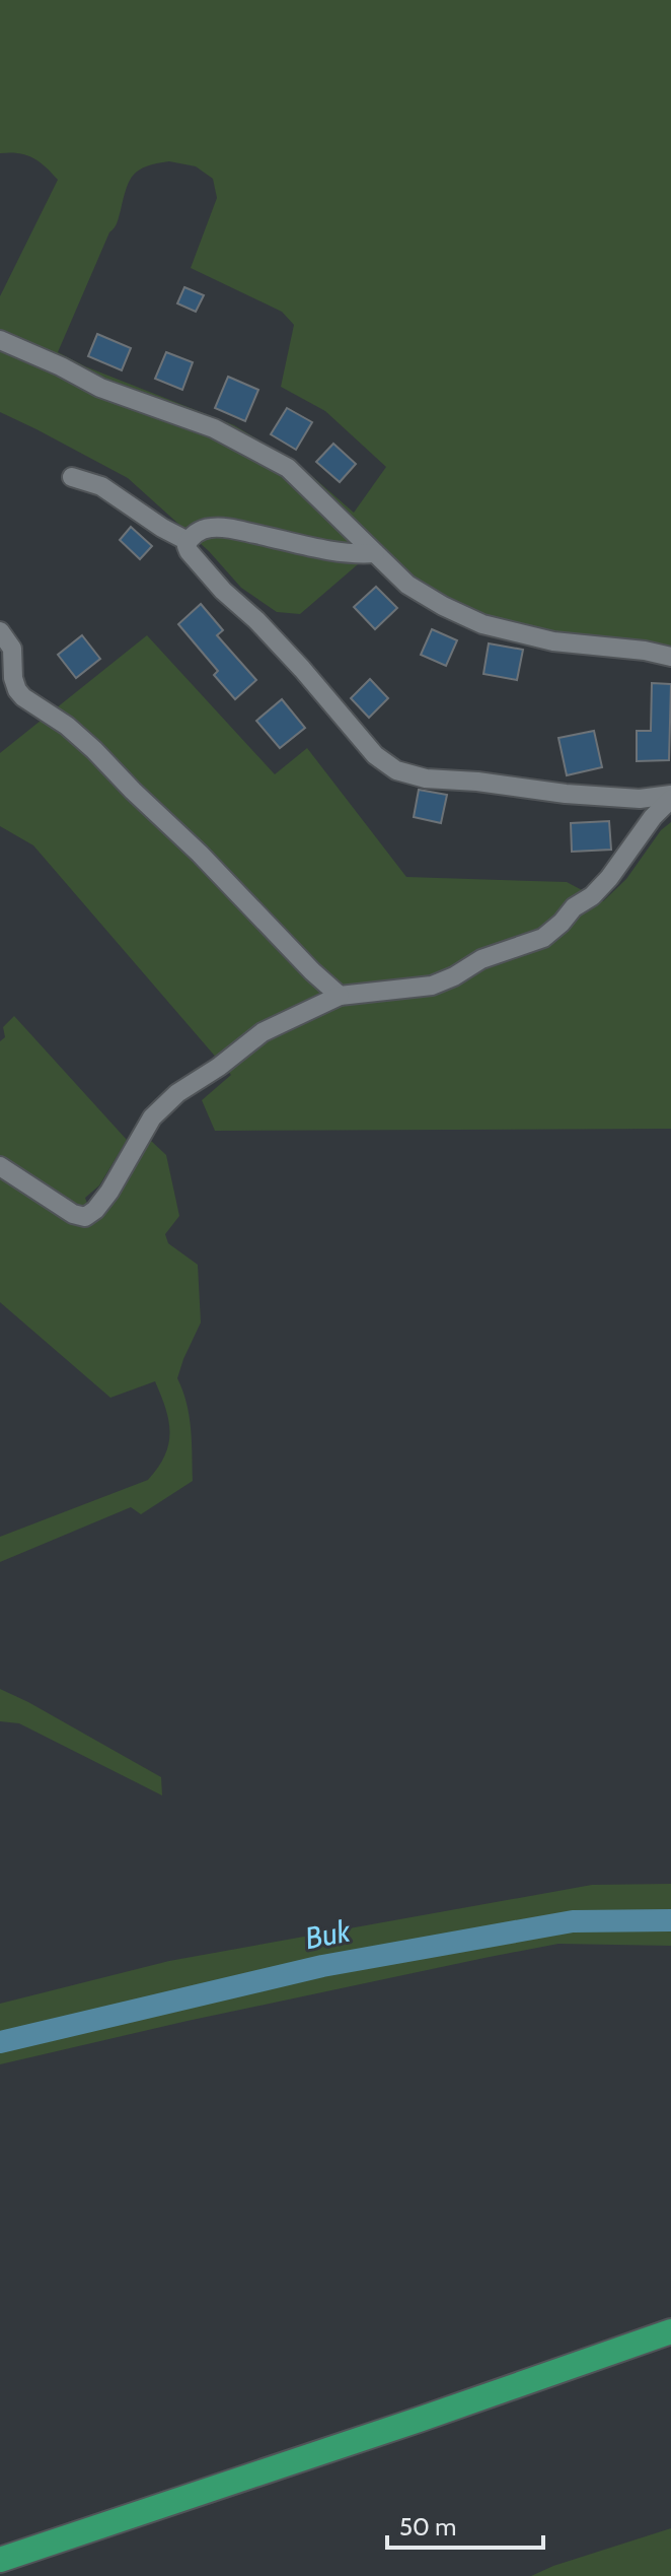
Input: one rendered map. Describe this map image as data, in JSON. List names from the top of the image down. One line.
{"water":["Buk"],"scale_bar":"50 m"}
